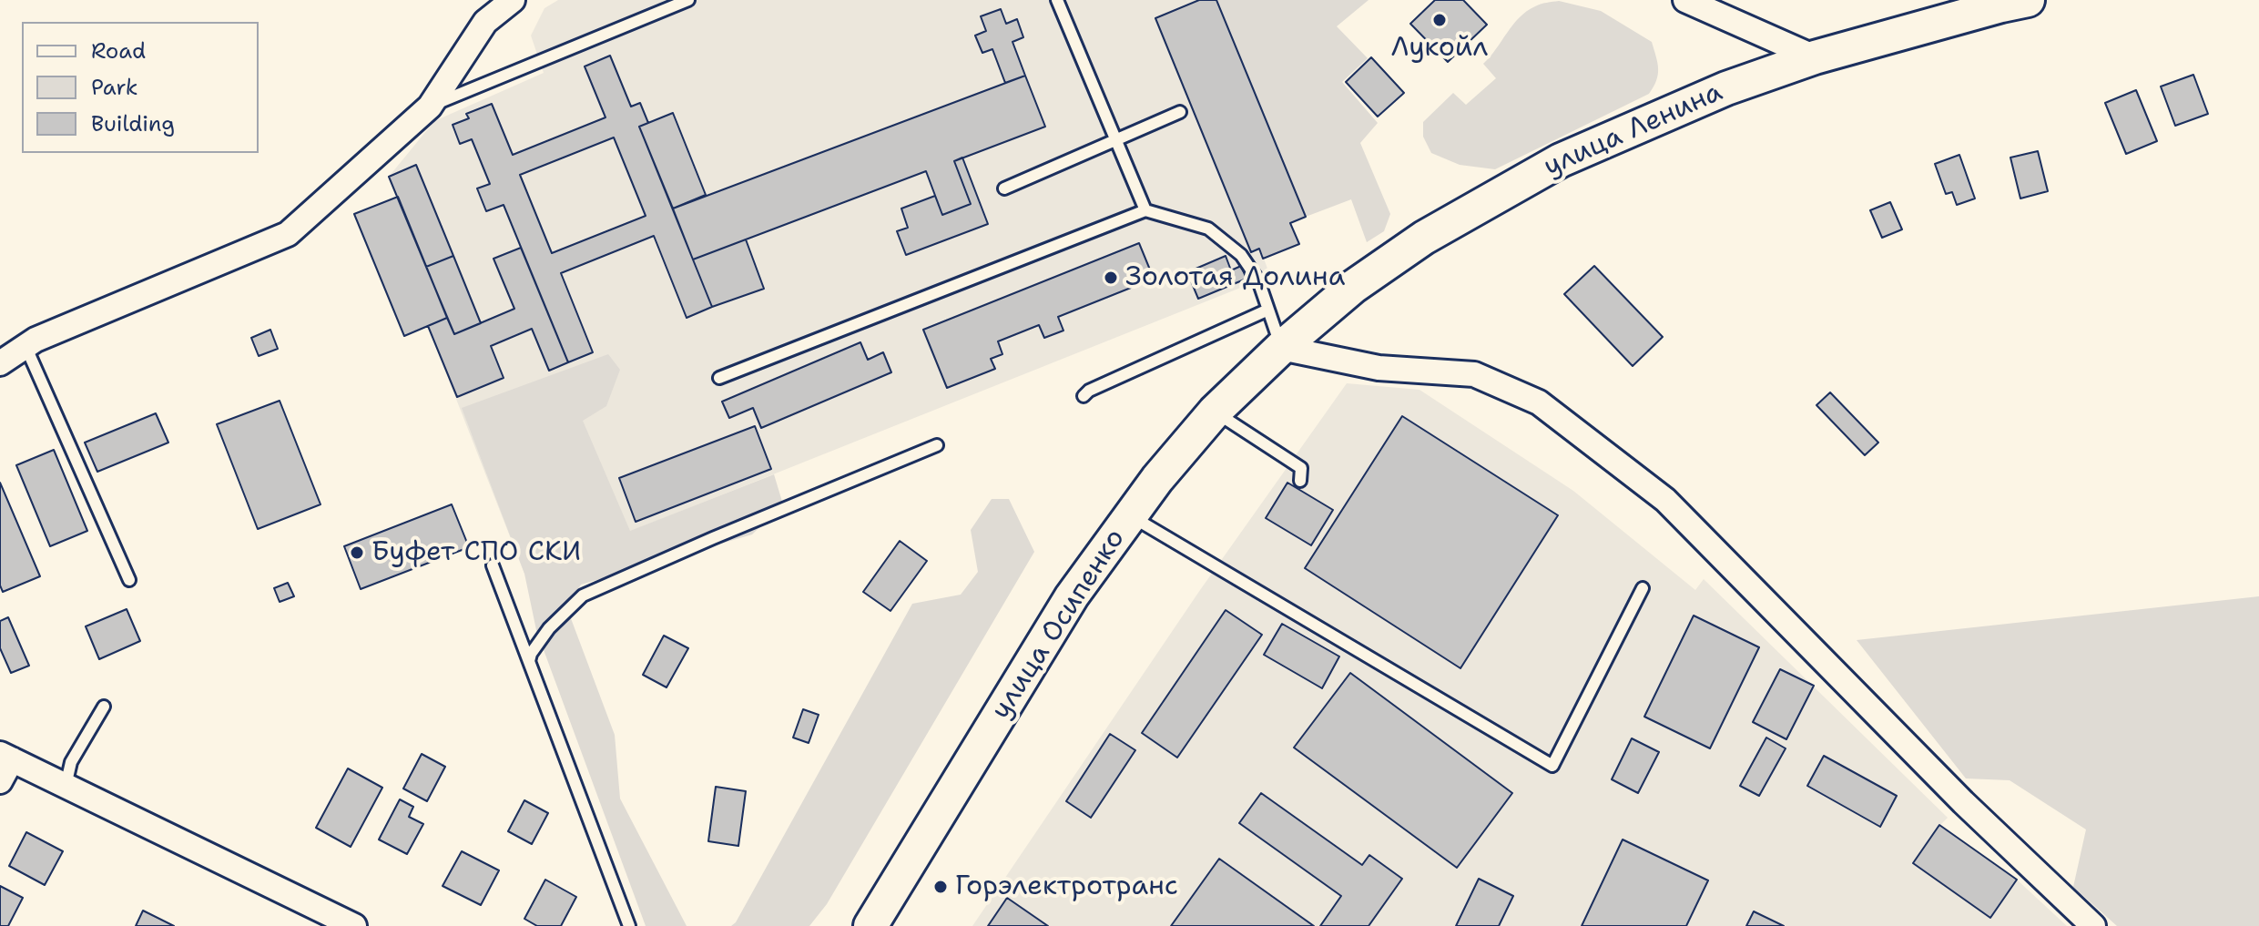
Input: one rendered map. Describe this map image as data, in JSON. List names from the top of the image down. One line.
{"streets":{"main road":["улица Ленина","улица Осипенко"]},"crossings":[["улица Ленина","улица Осипенко"]],"places":["Лукойл","Золотая Долина","Буфет СПО СКИ","Горэлектротранс"],"legend":["Road","Park","Building"]}
